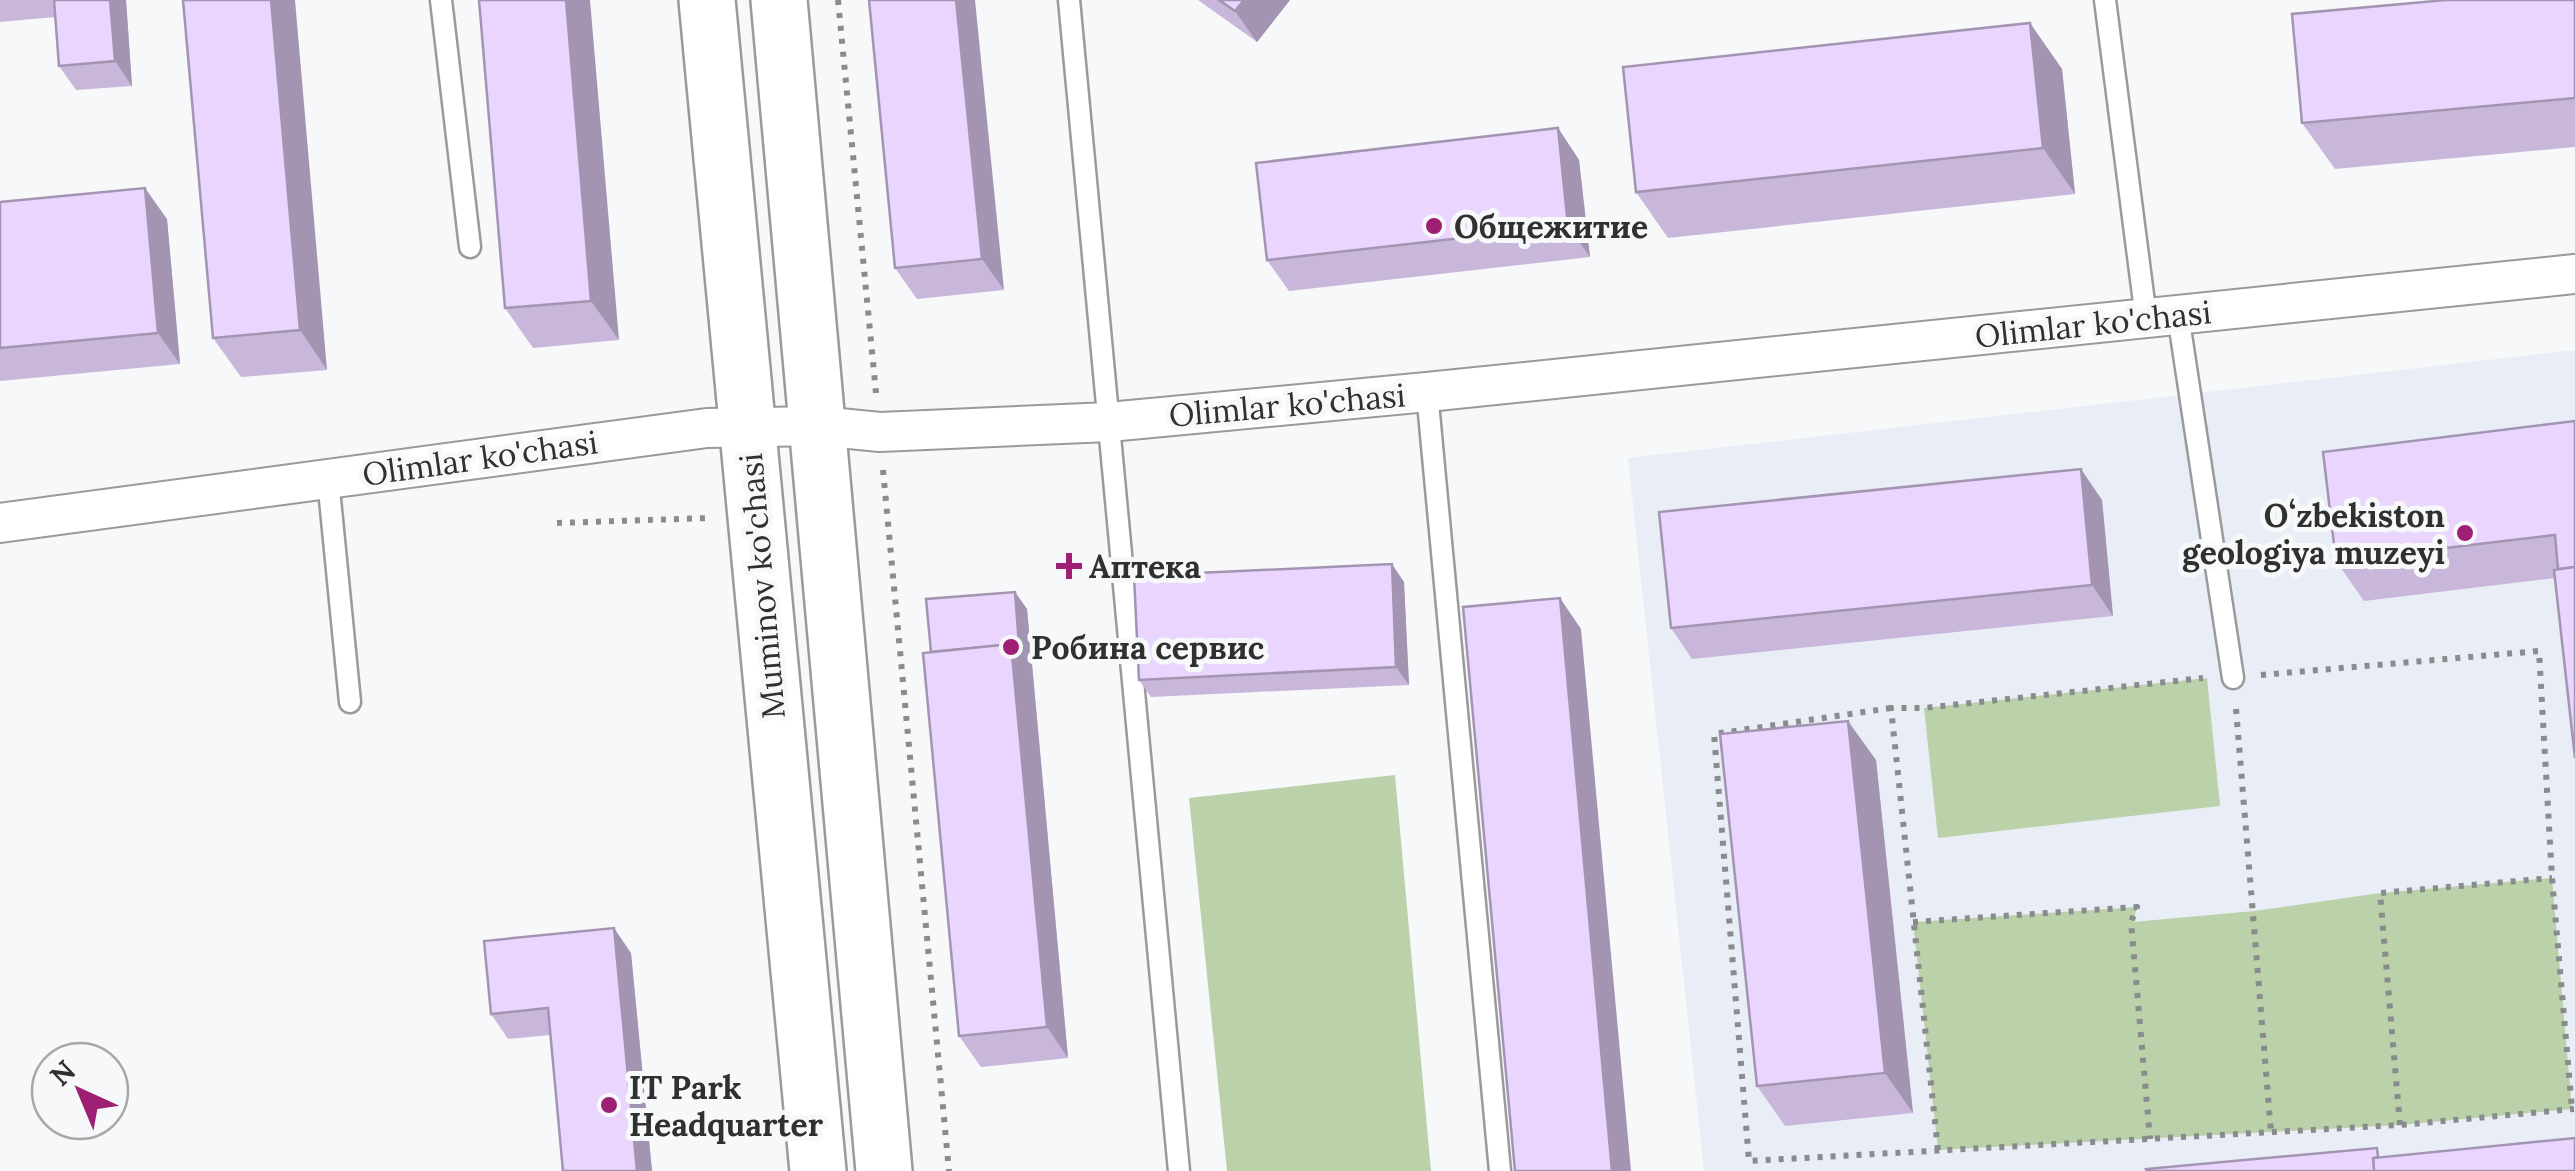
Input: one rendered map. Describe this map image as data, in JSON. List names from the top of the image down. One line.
{"streets":{"main road":["Muminov ko'chasi"],"street":["Olimlar ko'chasi"]},"crossings":[["Olimlar ko'chasi","Muminov ko'chasi"]],"places":{"other":["Общежитие","Oʻzbekiston geologiya muzeyi","Робина сервис","IT Park Headquarter"],"health":["Аптека"]},"north":"top left"}
